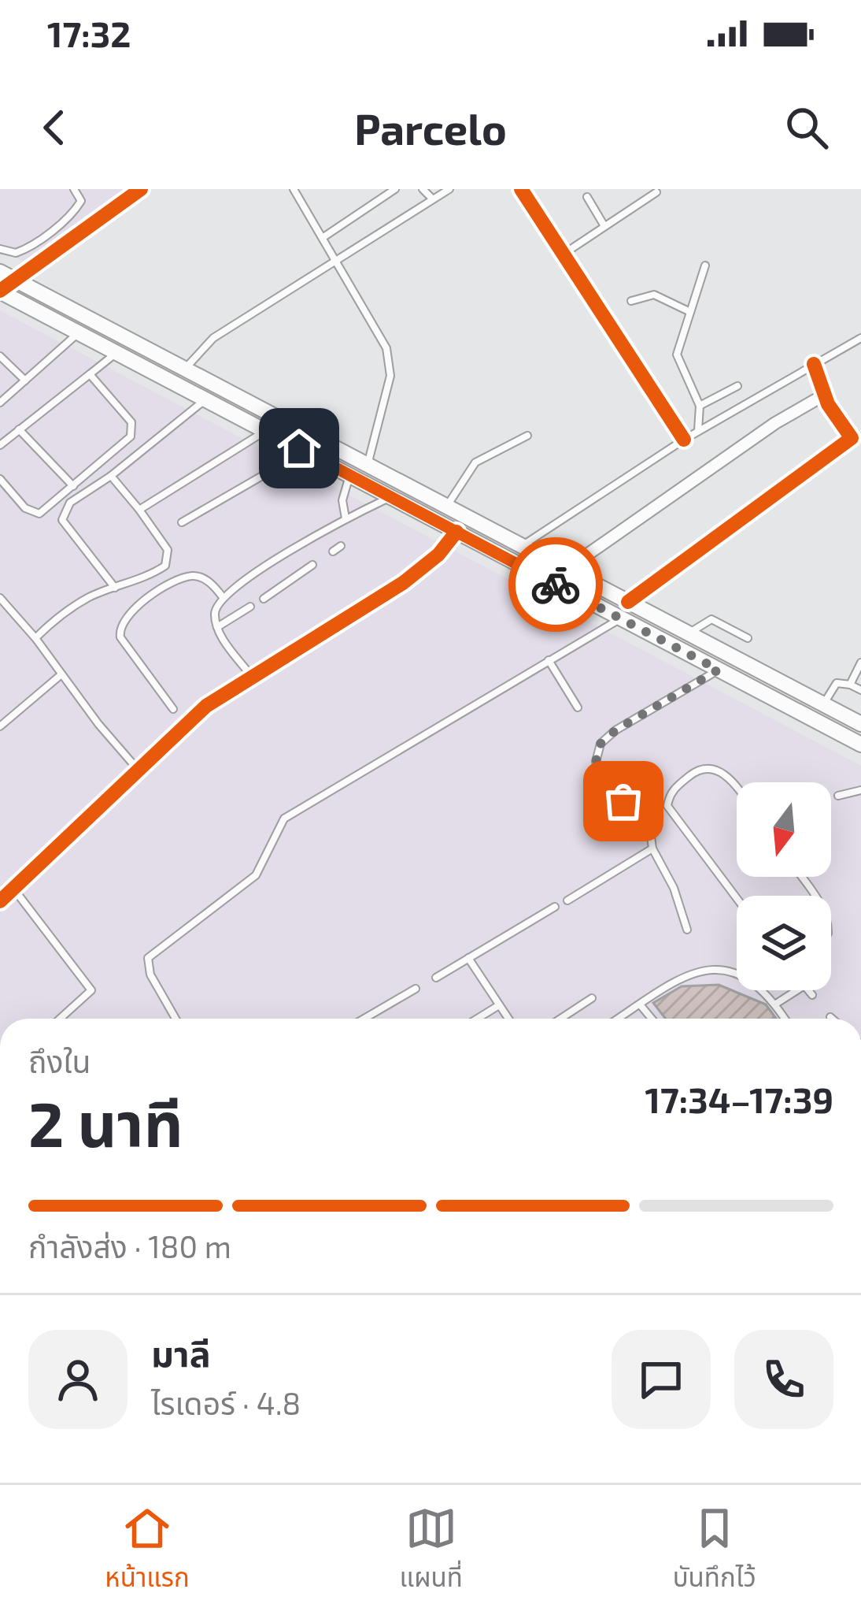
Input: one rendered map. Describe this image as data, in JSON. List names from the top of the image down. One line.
{"north":"bottom","page":{"status":"17:32","header":"Parcelo","heading":["2 นาที","ถึงใน","17:34–17:39"],"panel":["มาลี","ไรเดอร์ · 4.8"],"bar":"กำลังส่ง · 180 m","tabs":["หน้าแรก","แผนที่","บันทึกไว้"]}}
